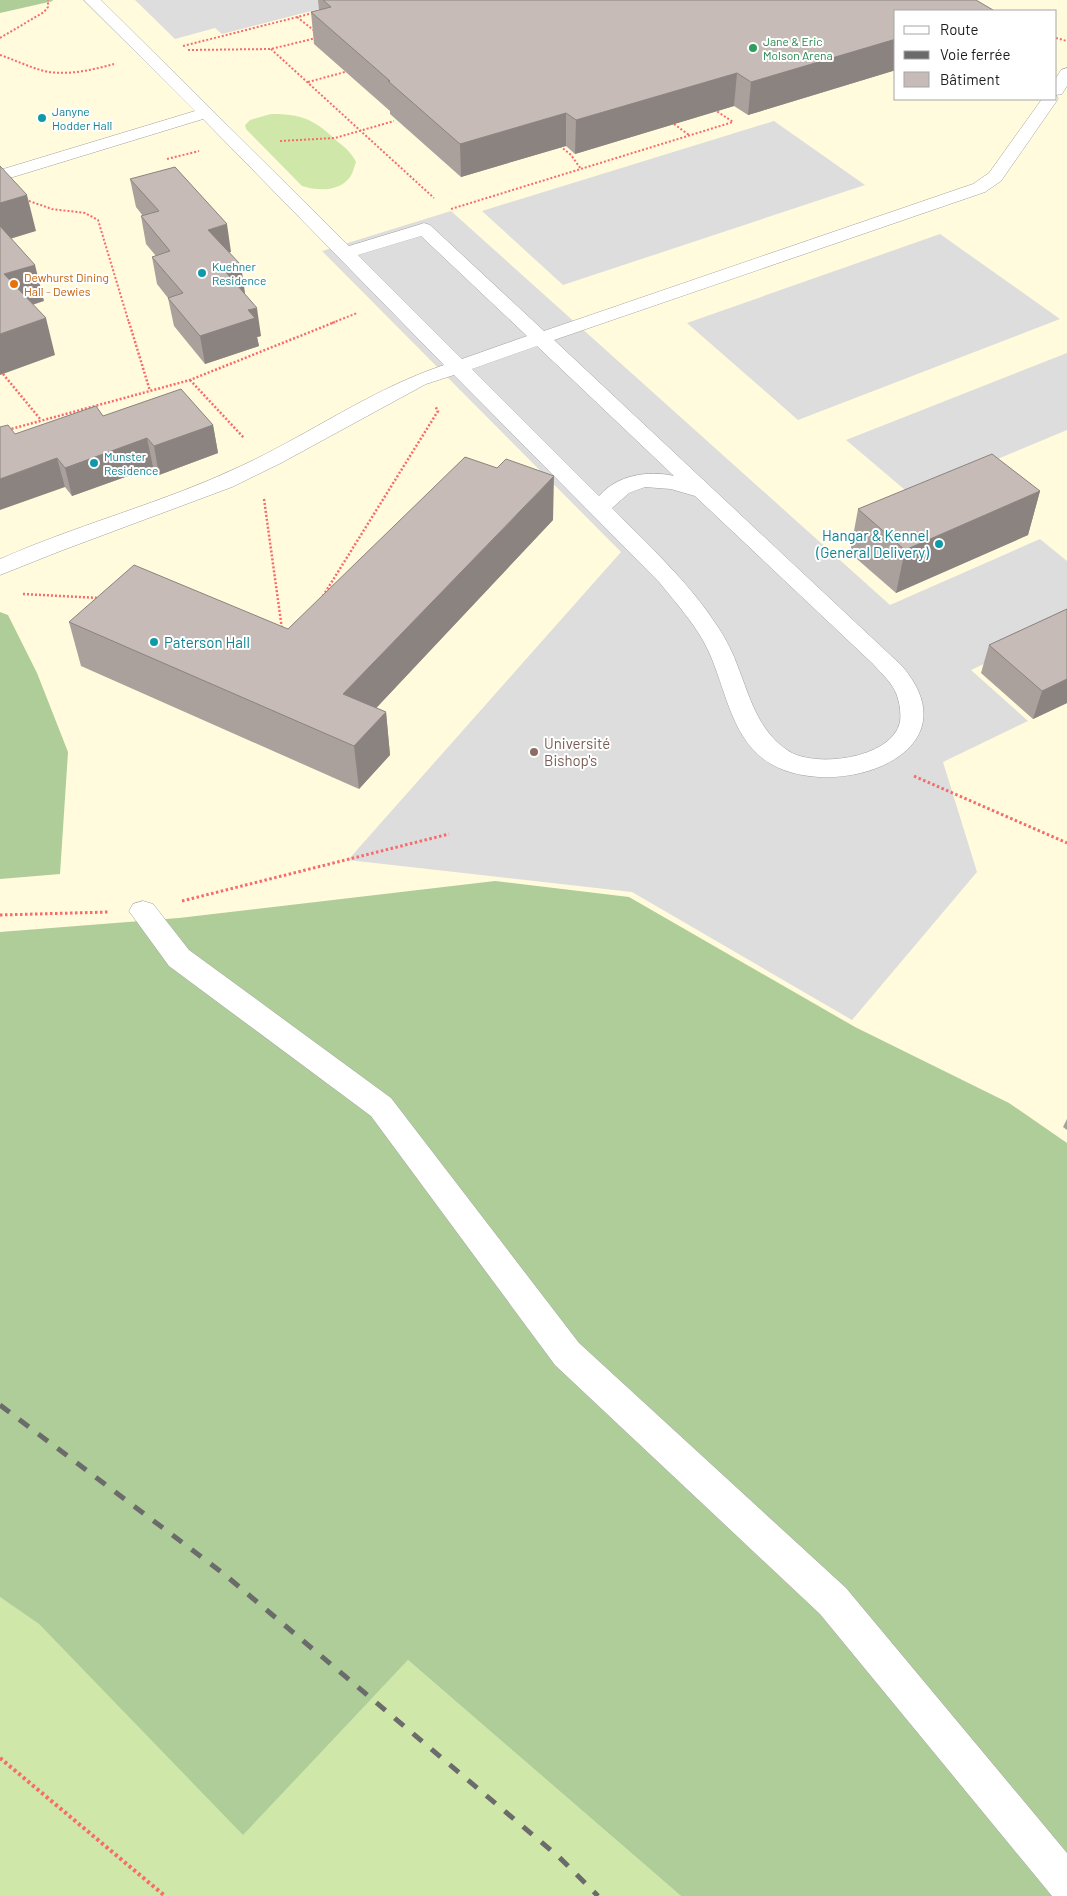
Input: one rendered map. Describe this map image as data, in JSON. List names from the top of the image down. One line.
{"places":["Jane & Eric Molson Arena","Janyne Hodder Hall","Kuehner Residence","Dewhurst Dining Hall - Dewies","Munster Residence","Hangar & Kennel (General Delivery)","Paterson Hall","Université Bishop's"],"legend":["Route","Voie ferrée","Bâtiment"]}
